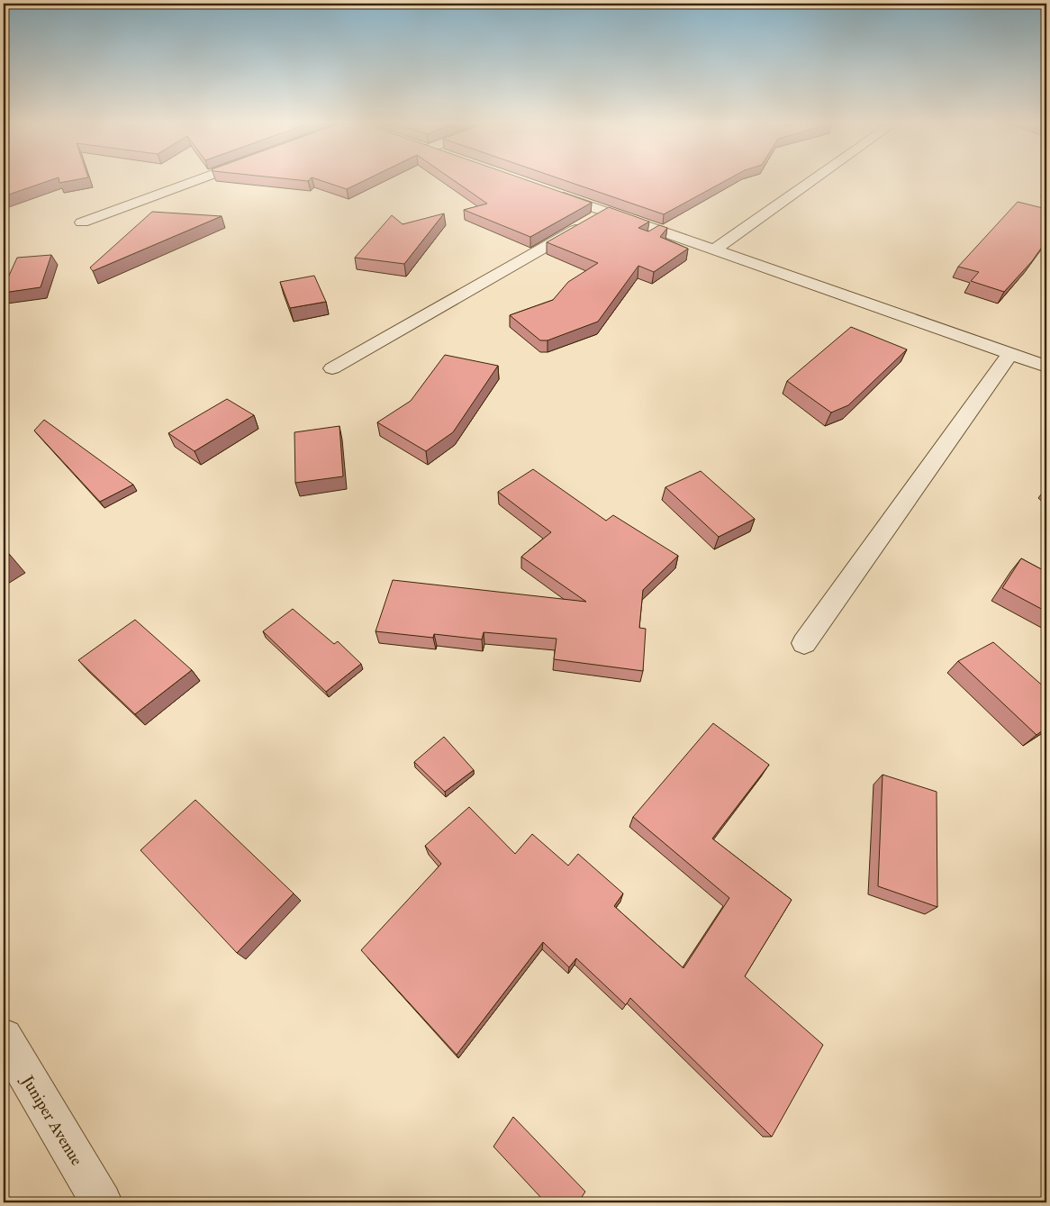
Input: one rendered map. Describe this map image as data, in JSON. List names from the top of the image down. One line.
{"streets":{"street":["Juniper Avenue"]}}
